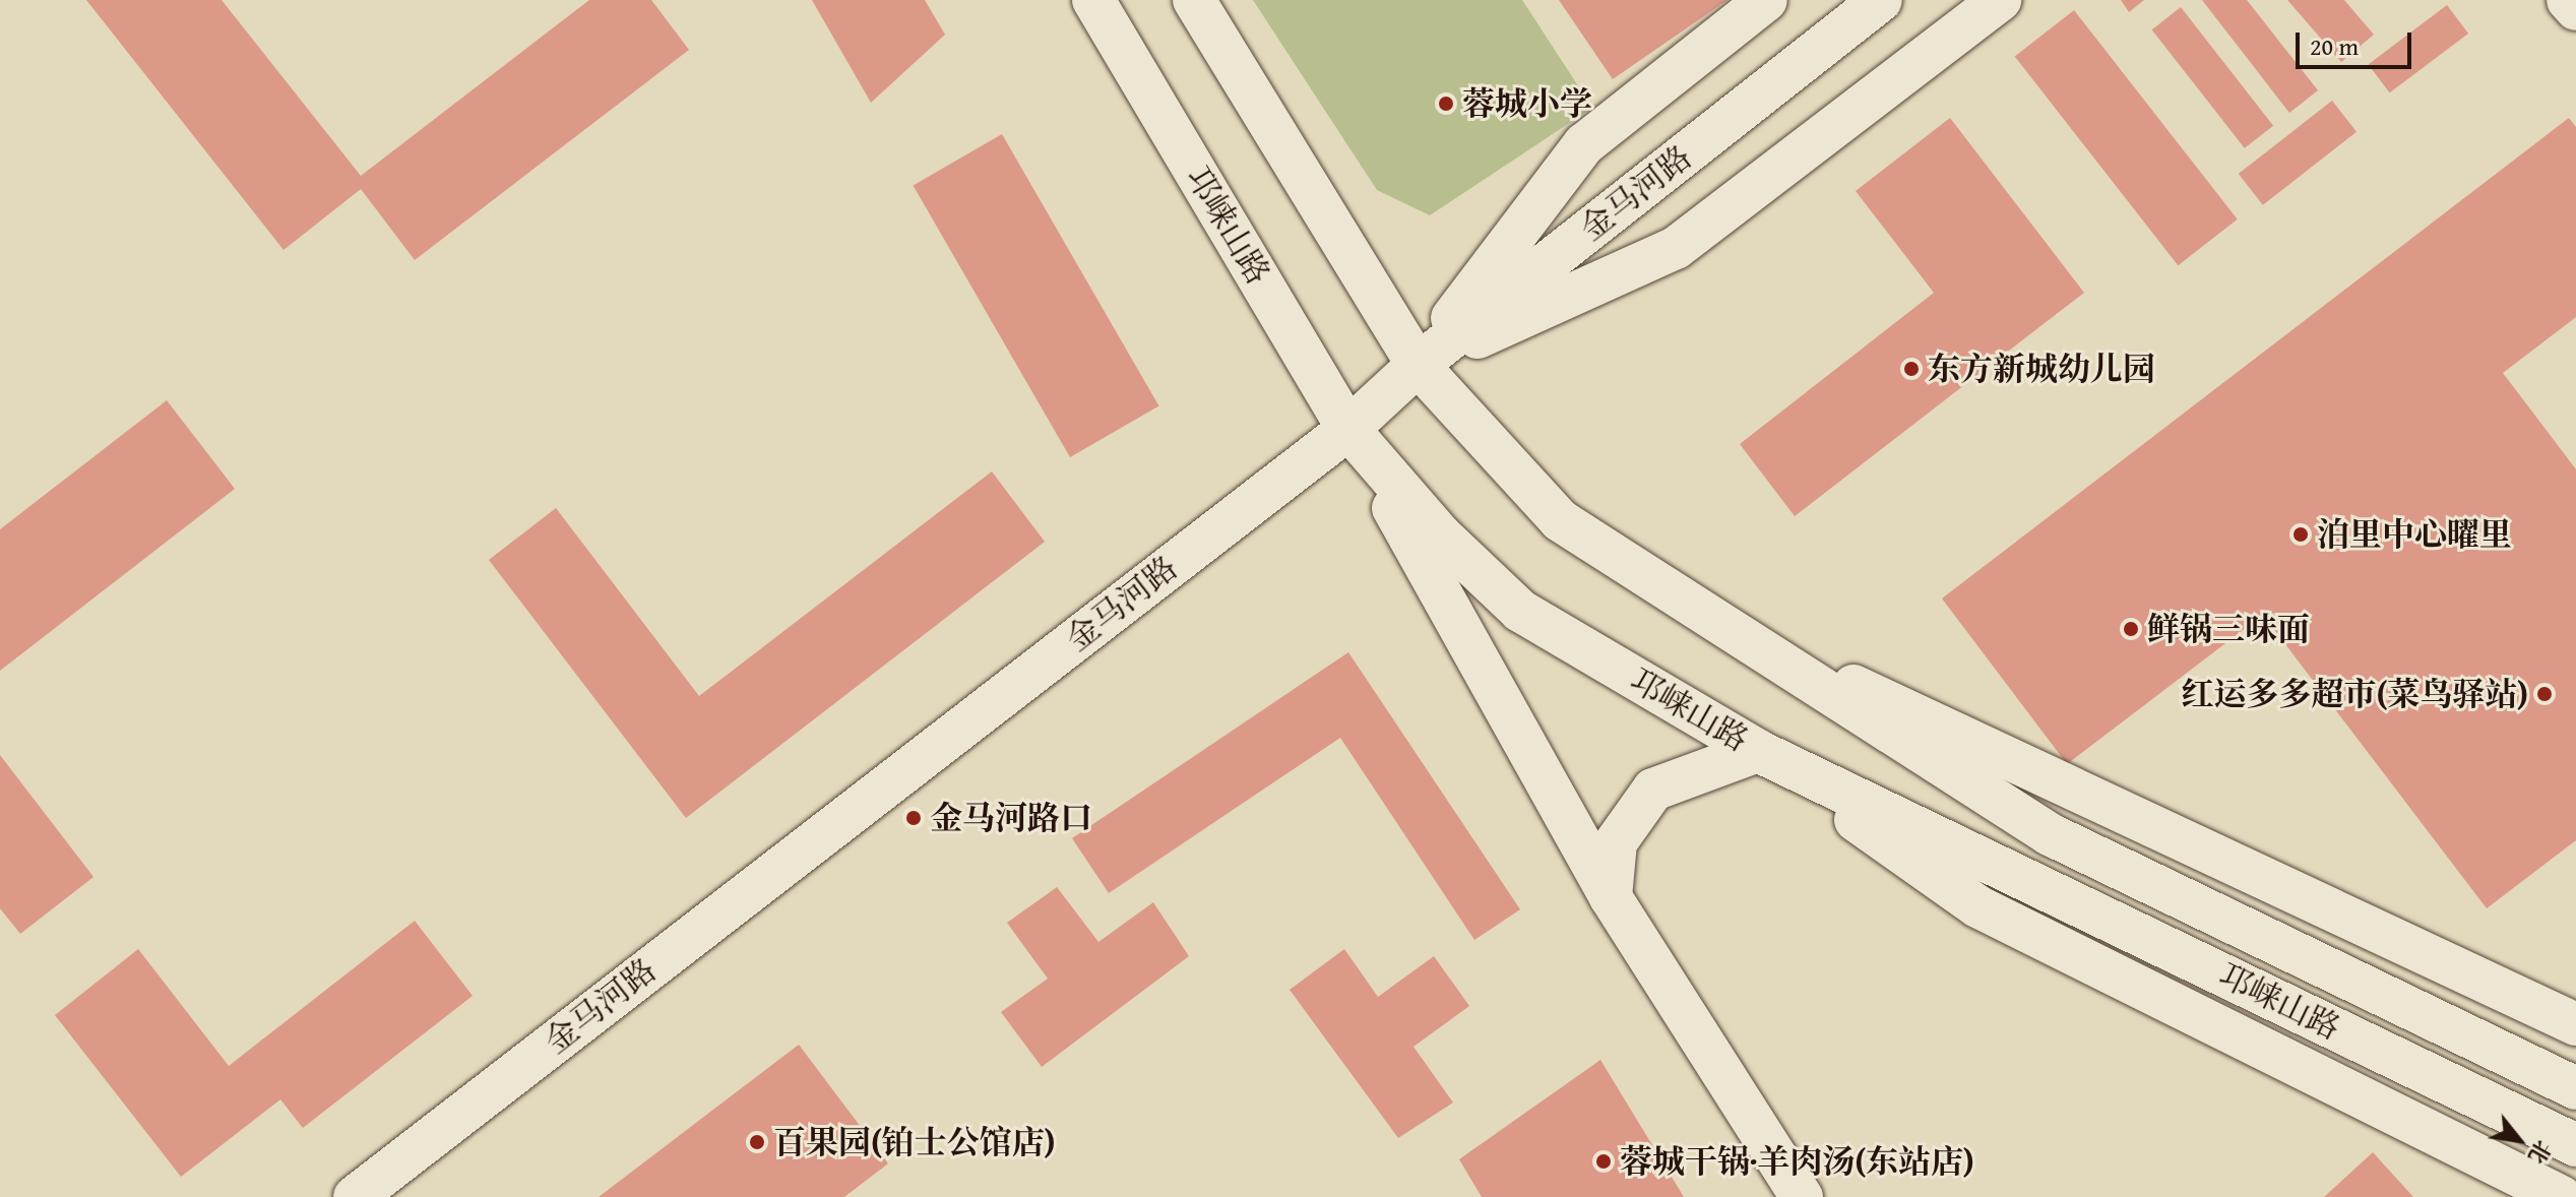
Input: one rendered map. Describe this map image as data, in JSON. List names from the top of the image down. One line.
{"streets":{"street":["金马河路","邛崃山路"]},"crossings":[["金马河路","邛崃山路"]],"places":["蓉城小学","东方新城幼儿园","泊里中心曜里","鲜锅三味面","红运多多超市(菜鸟驿站)","金马河路口","百果园(铂士公馆店)","蓉城干锅·羊肉汤(东站店)"],"scale_bar":"20 m","north":"bottom right"}
